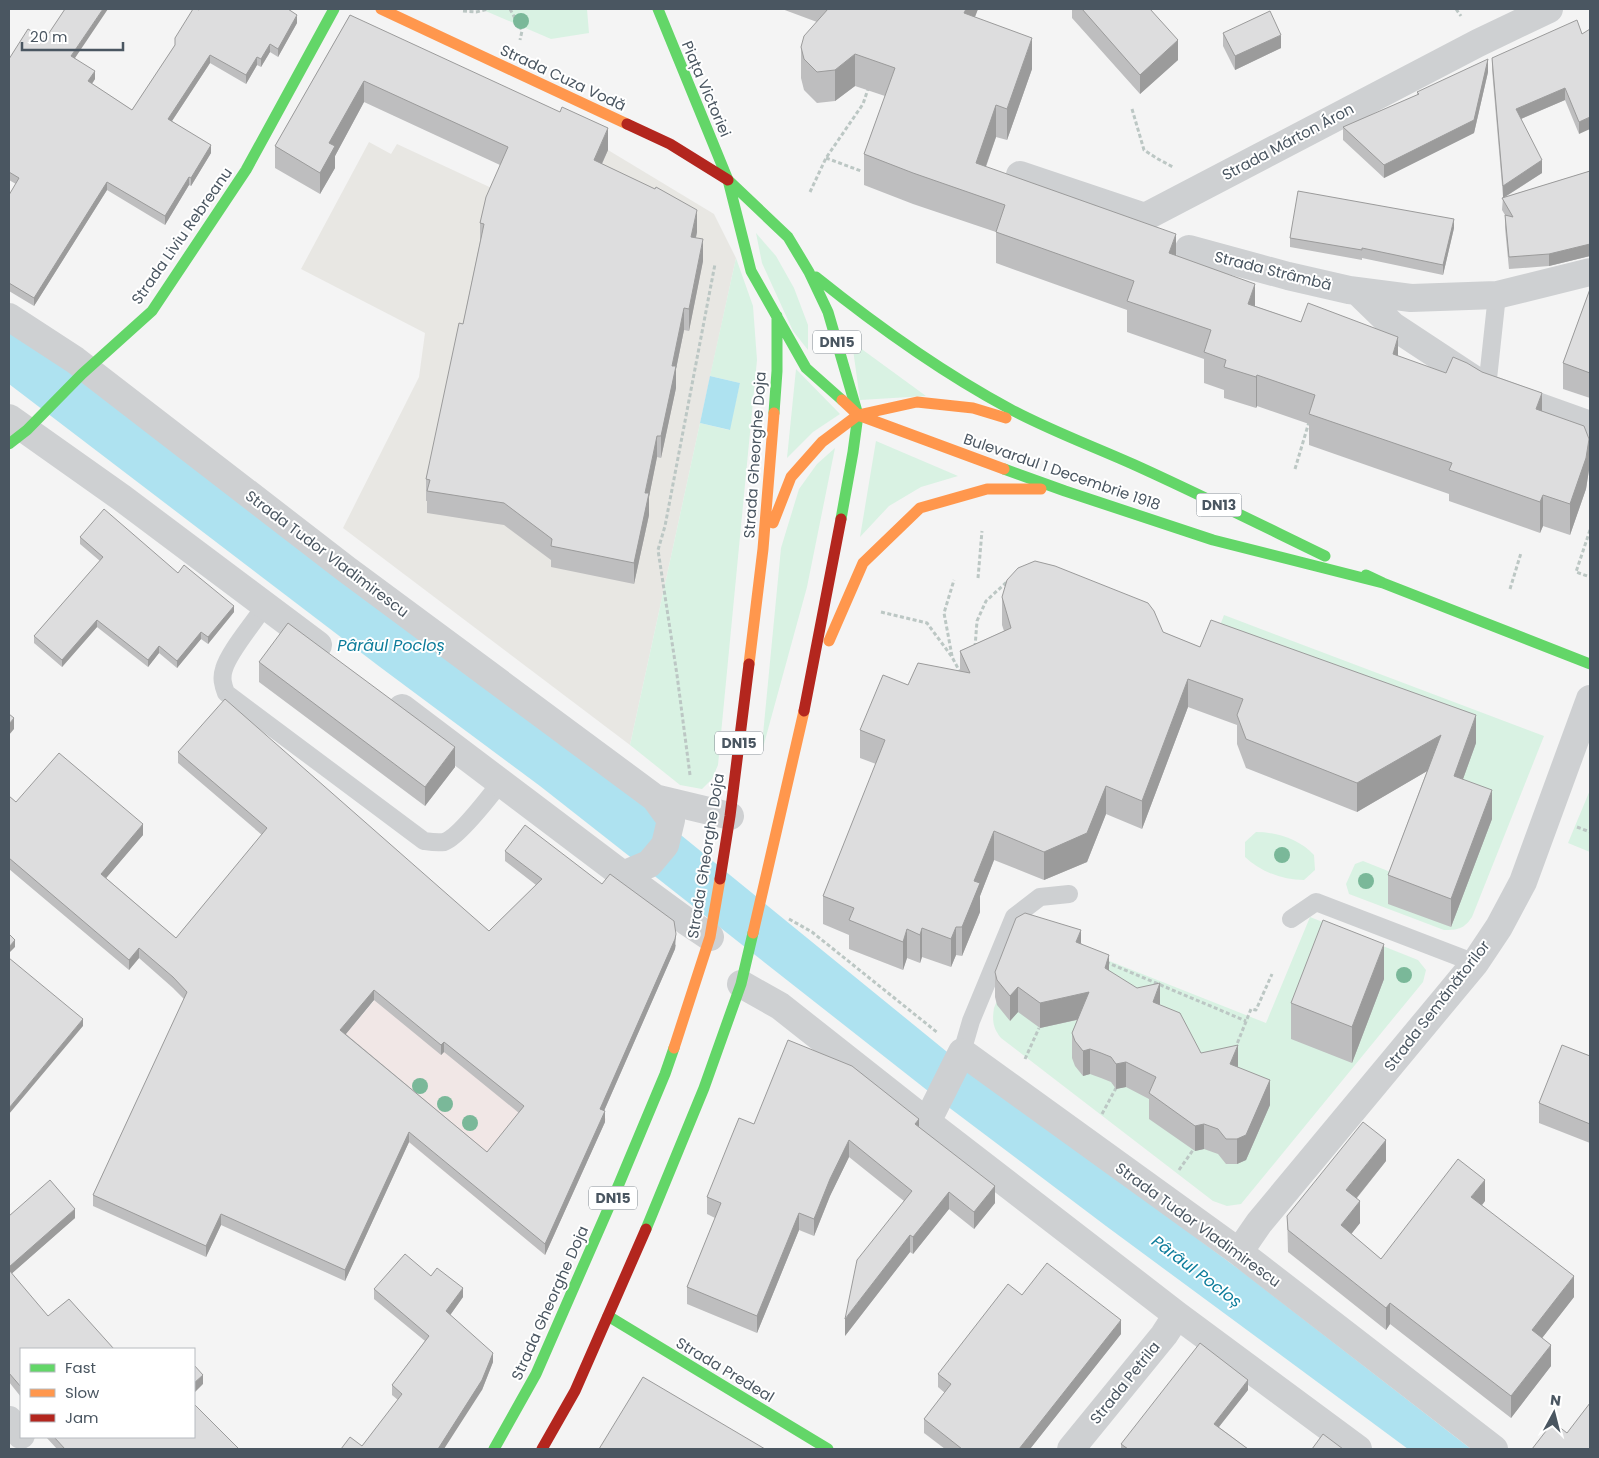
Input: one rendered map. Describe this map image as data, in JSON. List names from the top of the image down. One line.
{"streets":{"main road":["Strada Cuza Vodă","Piața Victoriei","Strada Liviu Rebreanu","DN15","Strada Gheorghe Doja","Bulevardul 1 Decembrie 1918","DN13","Strada Predeal"],"street":["Strada Márton Áron","Strada Strâmbă","Strada Tudor Vladimirescu","Strada Semănătorilor","Strada Petrila"]},"crossings":[["Strada Cuza Vodă","Piața Victoriei"],["Piața Victoriei","DN15"],["Piața Victoriei","Strada Gheorghe Doja"],["Piața Victoriei","Bulevardul 1 Decembrie 1918"],["Strada Liviu Rebreanu","Strada Tudor Vladimirescu"],["DN15","Bulevardul 1 Decembrie 1918"],["DN15","Strada Predeal"],["Strada Gheorghe Doja","Bulevardul 1 Decembrie 1918"],["Strada Gheorghe Doja","Strada Tudor Vladimirescu"],["Strada Tudor Vladimirescu","Strada Semănătorilor"]],"water":["Pârâul Pocloș"],"legend":["Fast","Slow","Jam"],"scale_bar":"20 m","north":"top"}
